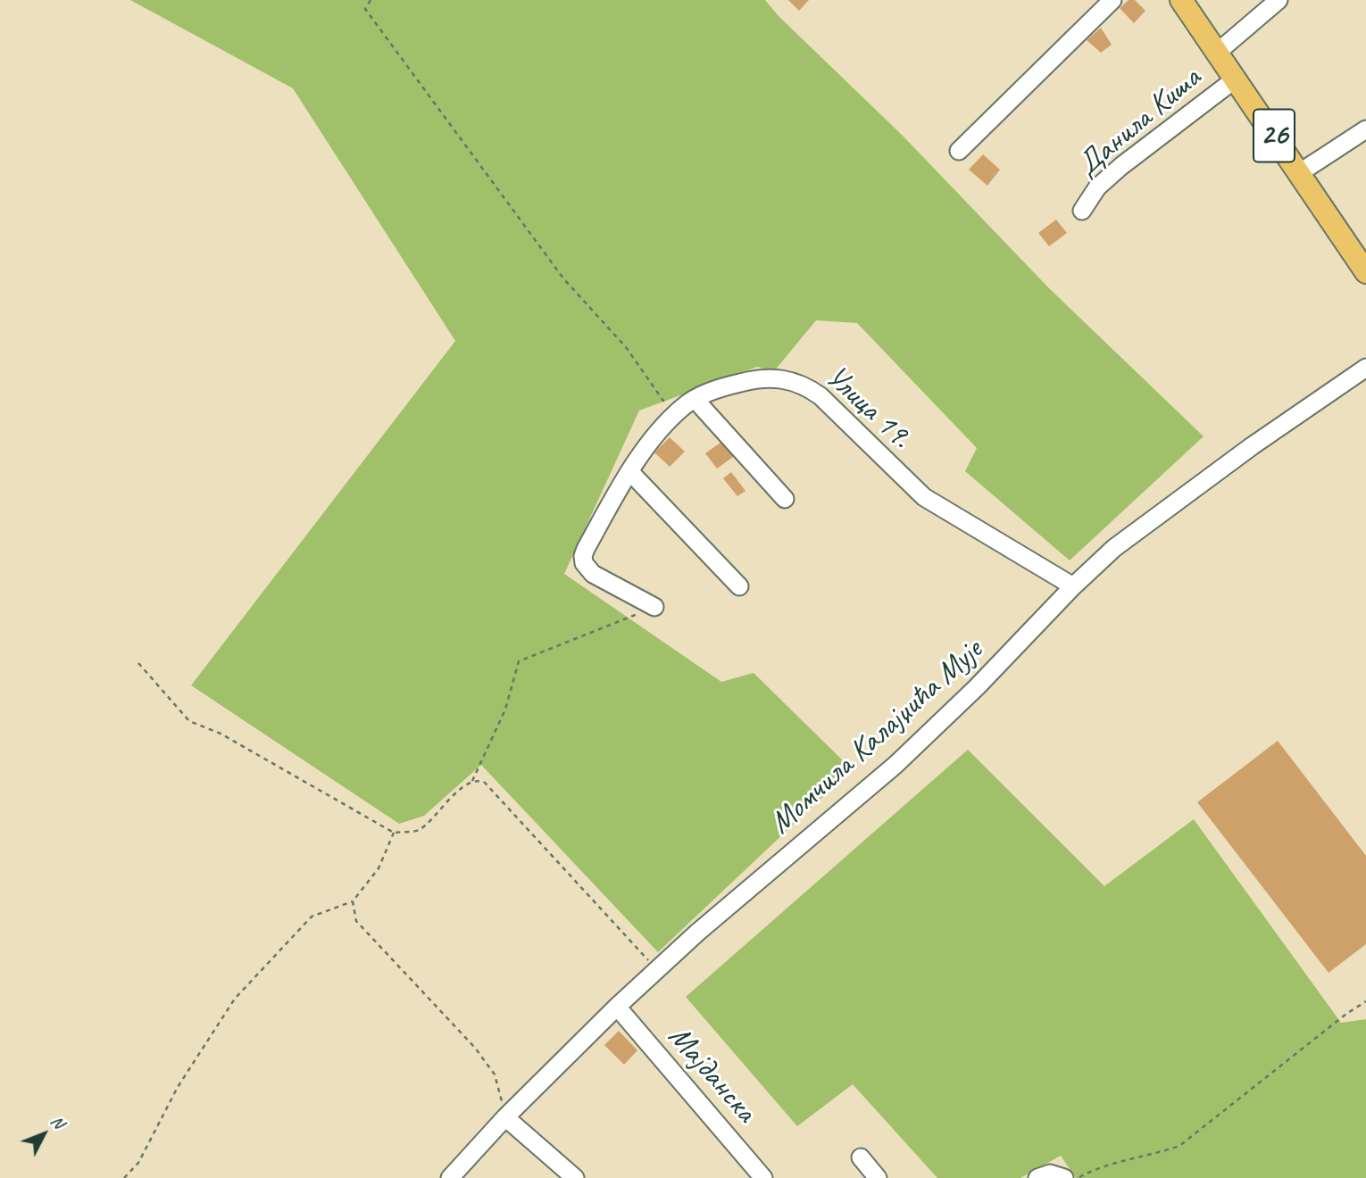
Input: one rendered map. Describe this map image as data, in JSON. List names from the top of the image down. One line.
{"streets":{"main road":["26"],"street":["Данила Киша","Улица 19.","Момчила Калајџића Мује","Мајданска"]},"crossings":[["Данила Киша","26"],["Улица 19.","Момчила Калајџића Мује"],["Момчила Калајџића Мује","Мајданска"]],"north":"top right"}
